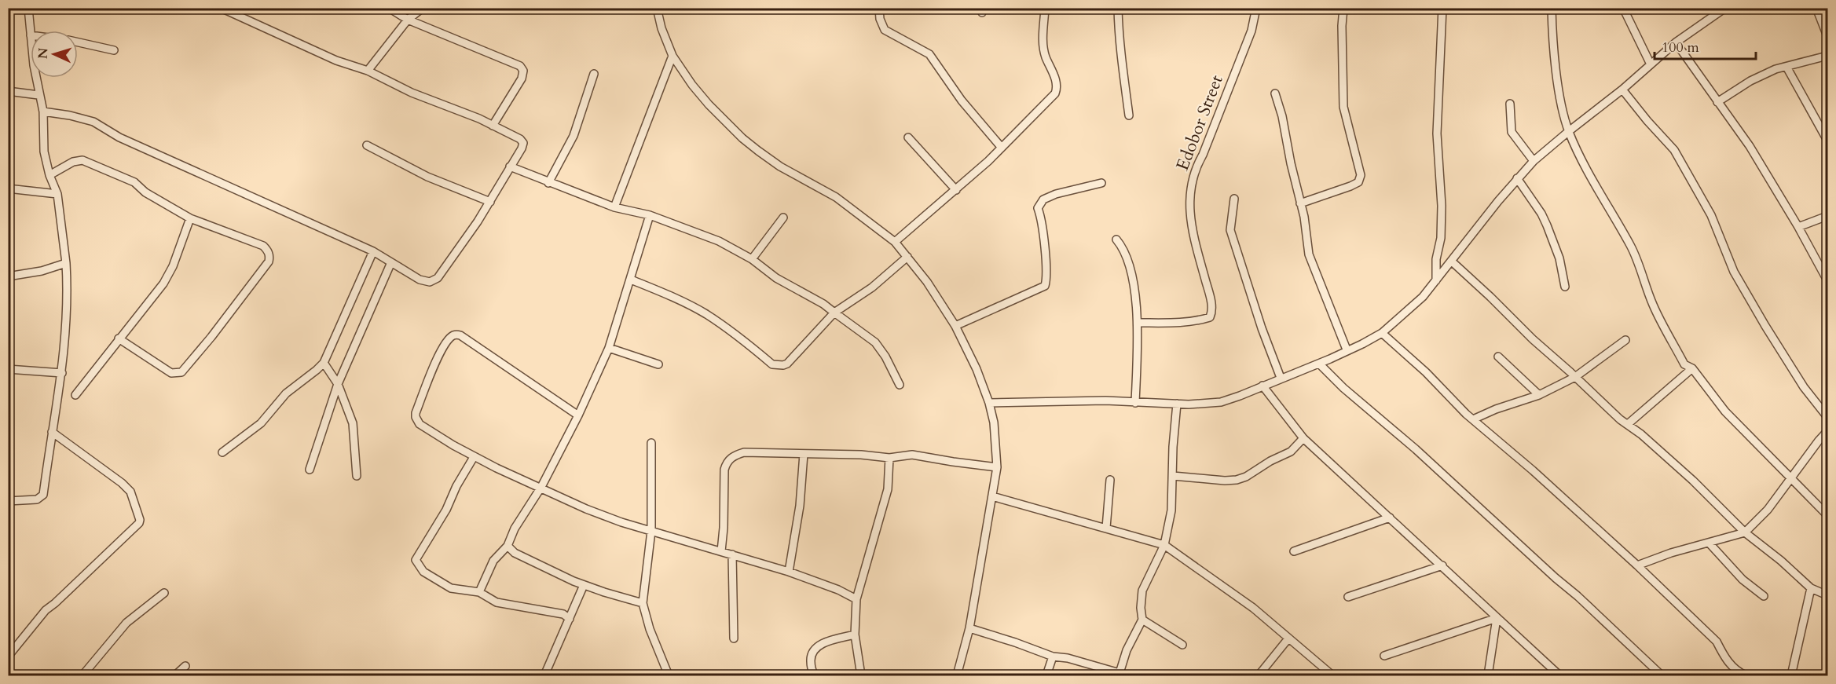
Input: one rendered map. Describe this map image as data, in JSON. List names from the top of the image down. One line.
{"streets":{"street":["Edobor Street"]},"scale_bar":"100 m","north":"left"}
